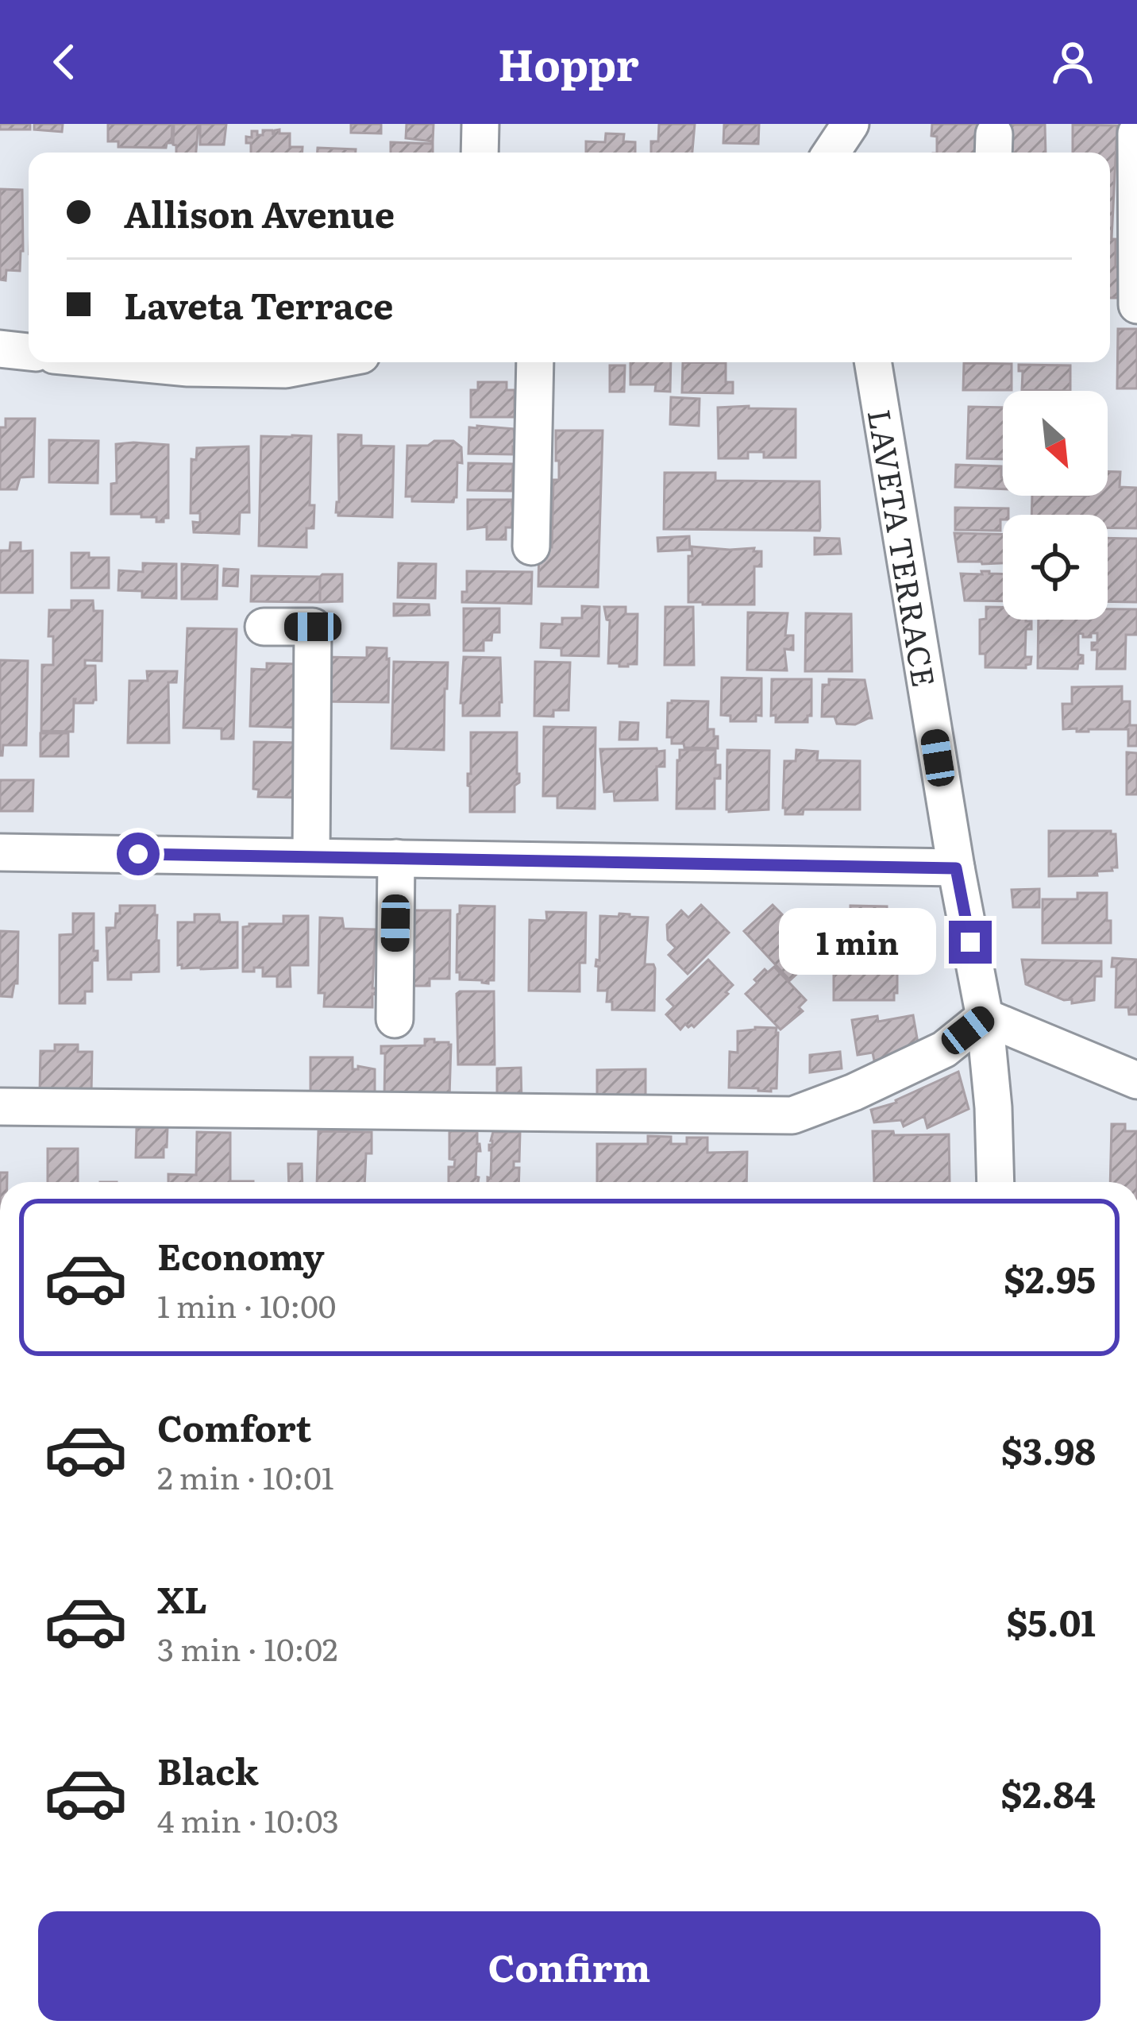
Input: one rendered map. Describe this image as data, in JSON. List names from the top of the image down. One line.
{"streets":{"street":["LAVETA TERRACE"]},"north":"bottom right","page":{"header":"Hoppr","banner":["Allison Avenue","Laveta Terrace"],"bubble":"1 min","list":[{"name":"Economy","note":"1 min · 10:00","value":"$2.95"},{"name":"Comfort","note":"2 min · 10:01","value":"$3.98"},{"name":"XL","note":"3 min · 10:02","value":"$5.01"},{"name":"Black","note":"4 min · 10:03","value":"$2.84"}],"buttons":"Confirm"}}
